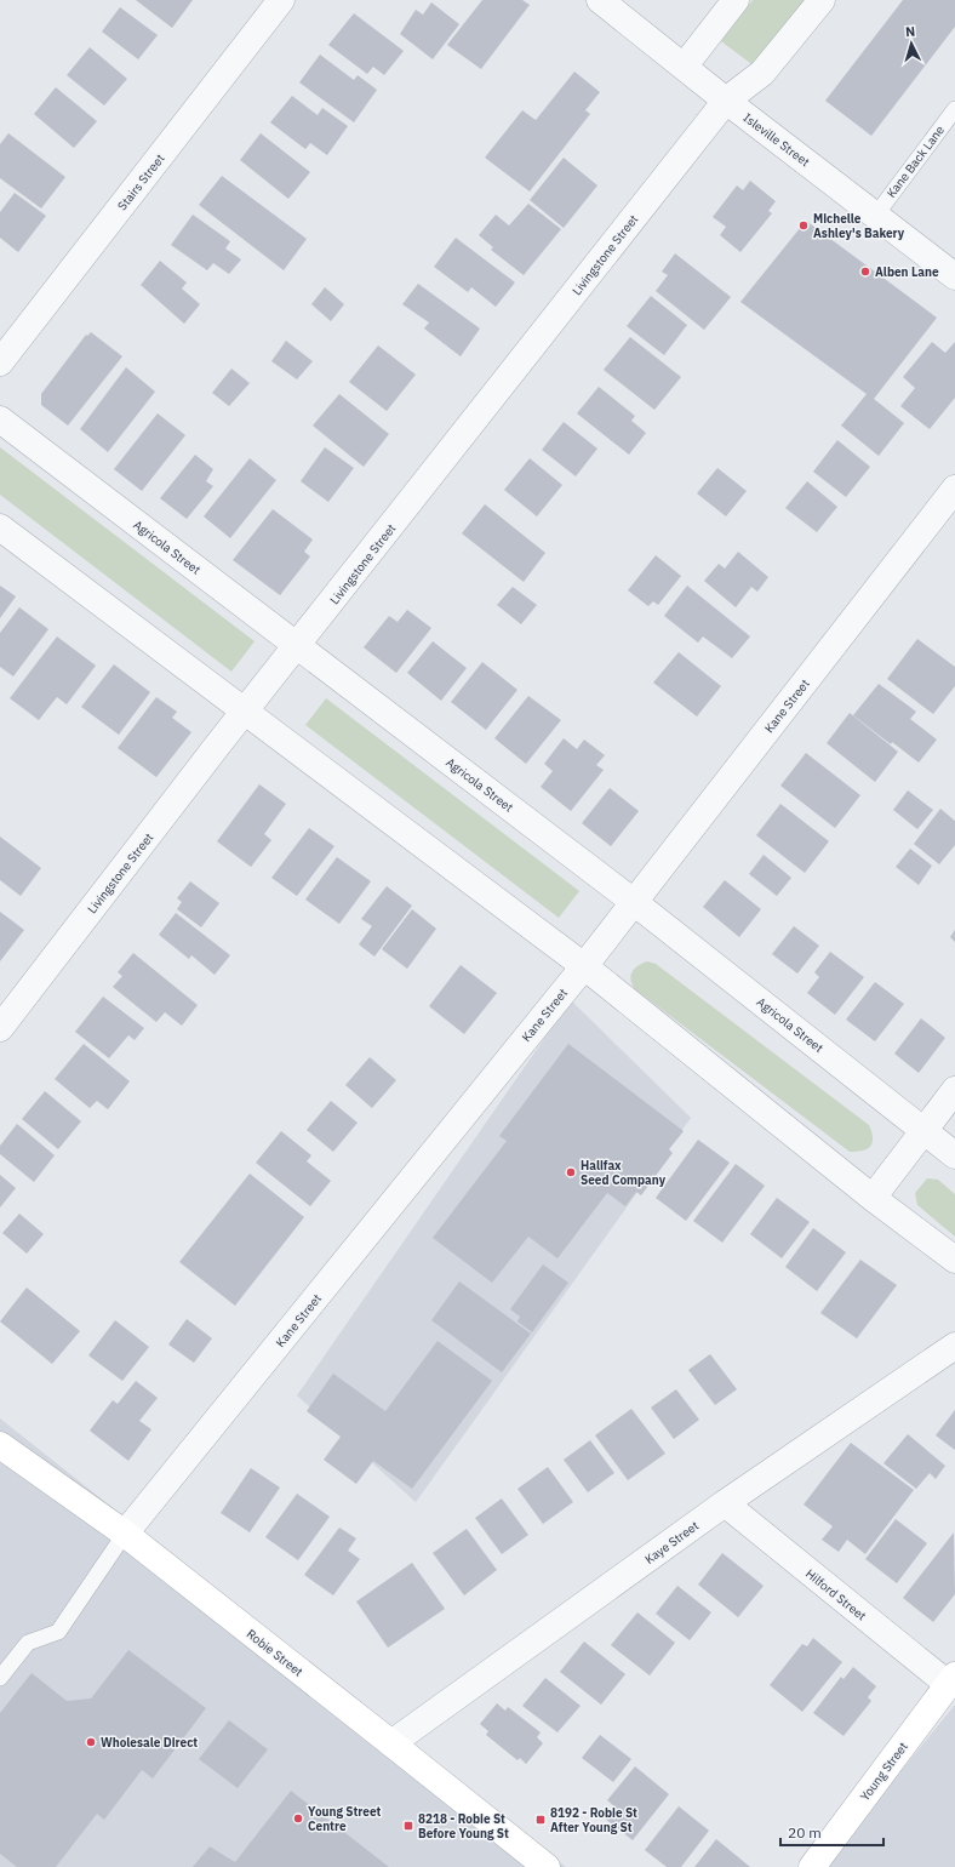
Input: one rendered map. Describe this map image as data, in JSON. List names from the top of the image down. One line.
{"streets":{"main road":["Robie Street","Young Street"],"street":["Isleville Street","Stairs Street","Livingstone Street","Agricola Street","Kane Street","Kaye Street","Hilford Street"],"lane":["Kane Back Lane"]},"crossings":[["Isleville Street","Kane Back Lane"],["Isleville Street","Livingstone Street"],["Livingstone Street","Agricola Street"],["Agricola Street","Kane Street"],["Kane Street","Robie Street"],["Kaye Street","Hilford Street"],["Kaye Street","Robie Street"],["Hilford Street","Young Street"]],"places":{"other":["Michelle Ashley's Bakery","Alben Lane","Halifax Seed Company","Wholesale Direct","Young Street Centre"],"transit":["8192 - Robie St After Young St","8218 - Robie St Before Young St"]},"scale_bar":"20 m","north":"top"}
